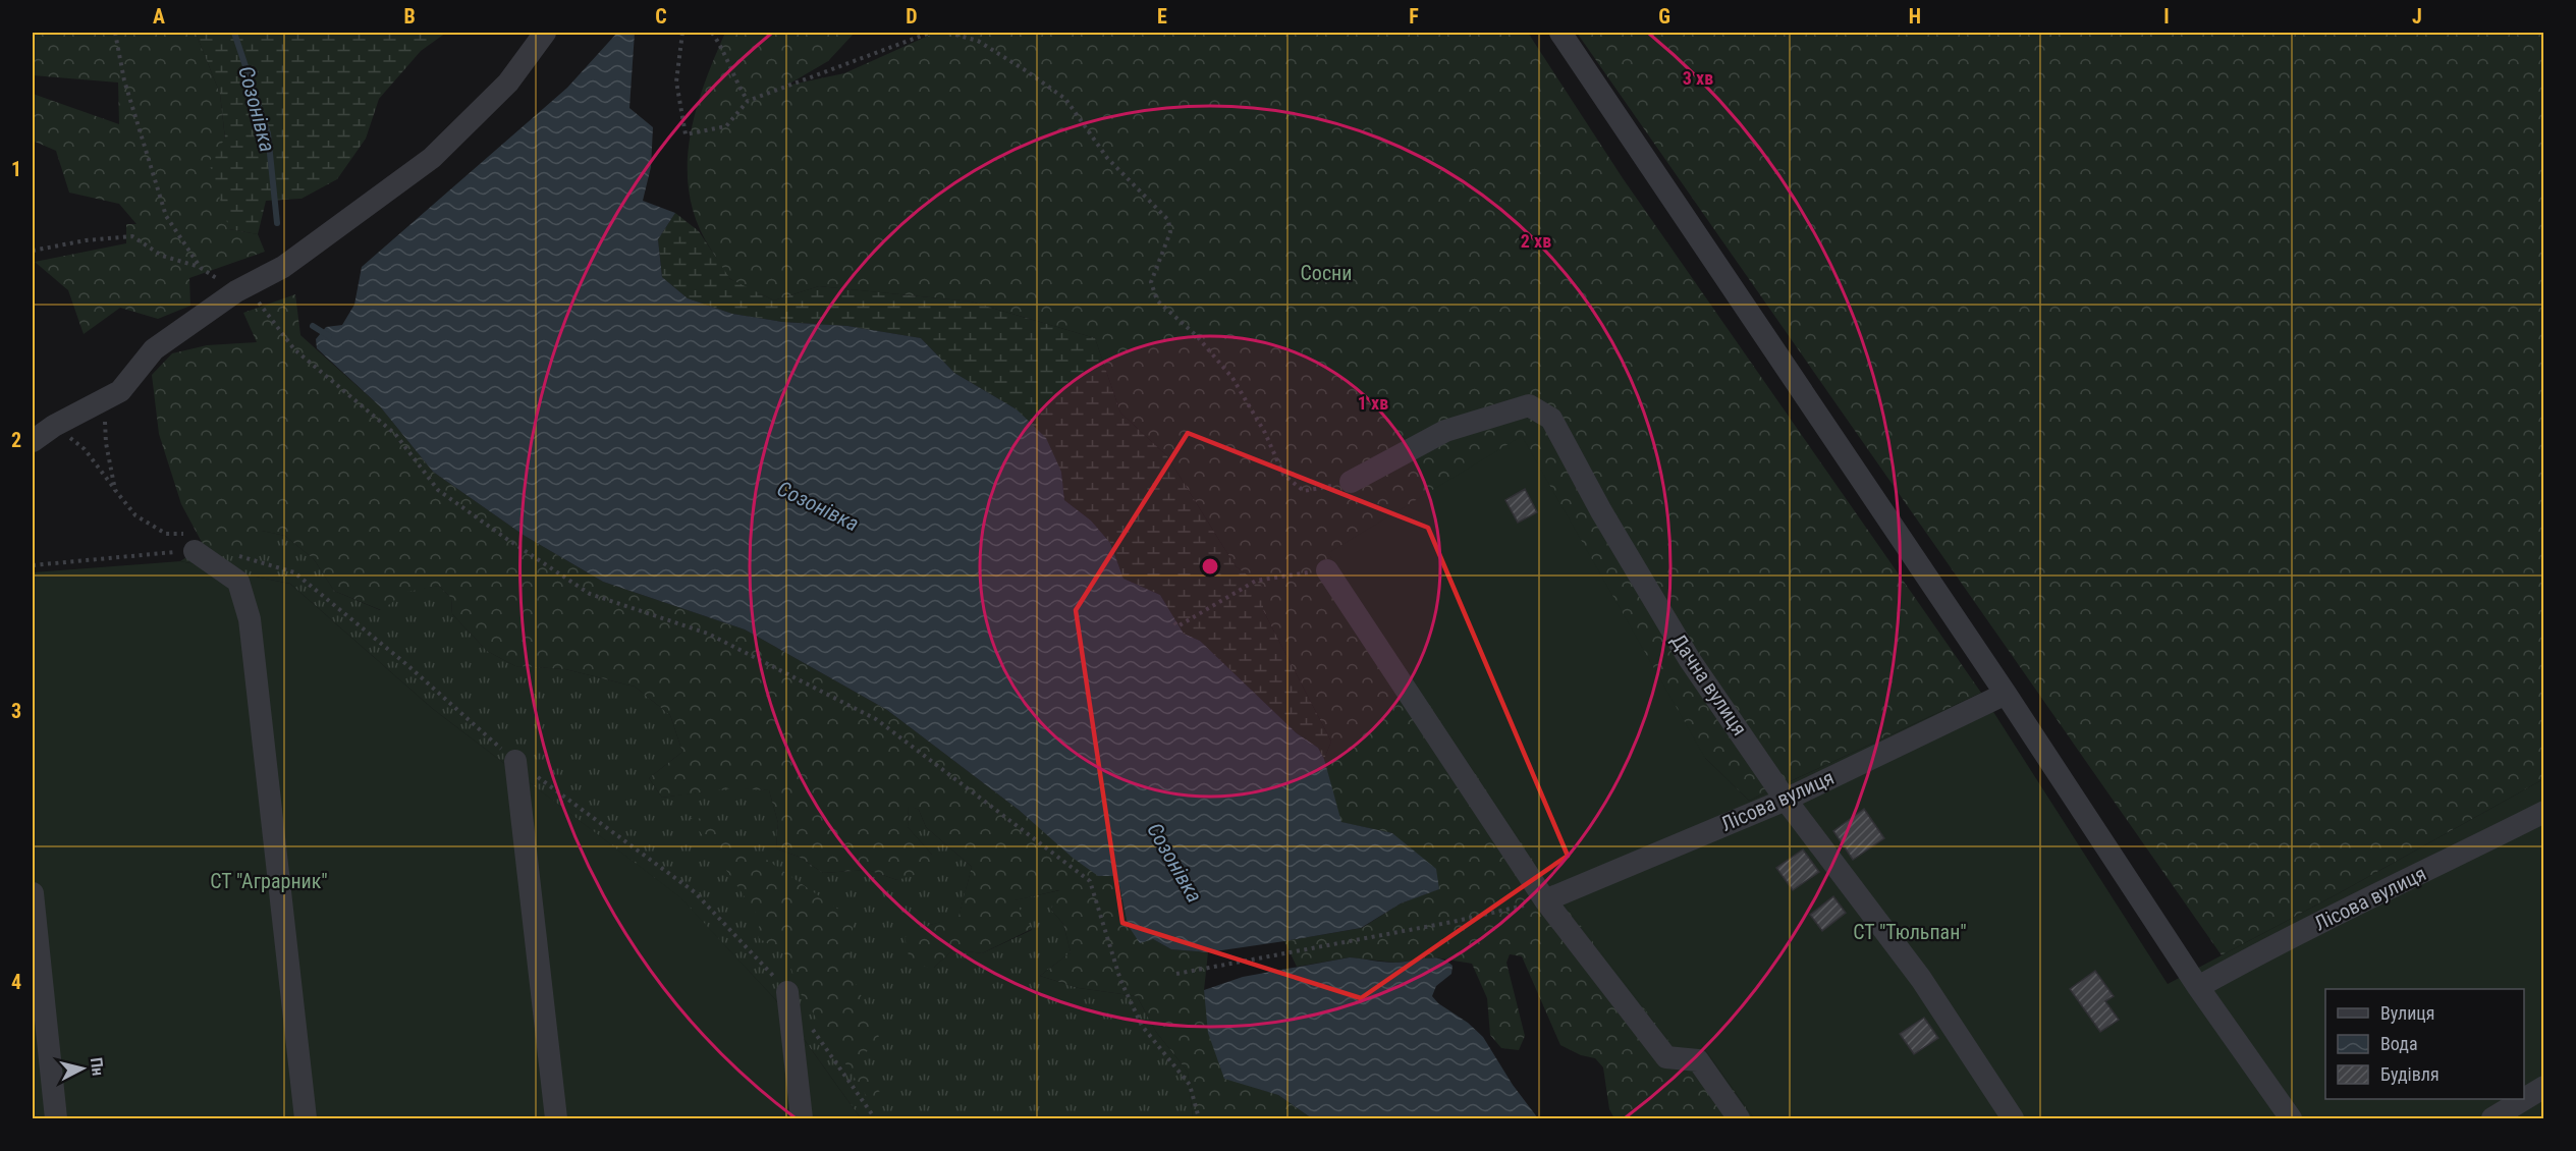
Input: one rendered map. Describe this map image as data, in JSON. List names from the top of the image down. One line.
{"streets":{"street":["Дачна вулиця","Лісова вулиця"]},"crossings":[["Дачна вулиця","Лісова вулиця"]],"water":["Созонівка"],"parks":["Сосни","СТ \"Аграрник\"","СТ \"Тюльпан\""],"legend":["Вулиця","Вода","Будівля"],"north":"right","grid":{"columns":["A","B","C","D","E","F","G","H","I","J"],"rows":["1","2","3","4"]},"rings":["3 хв","2 хв","1 хв"]}
